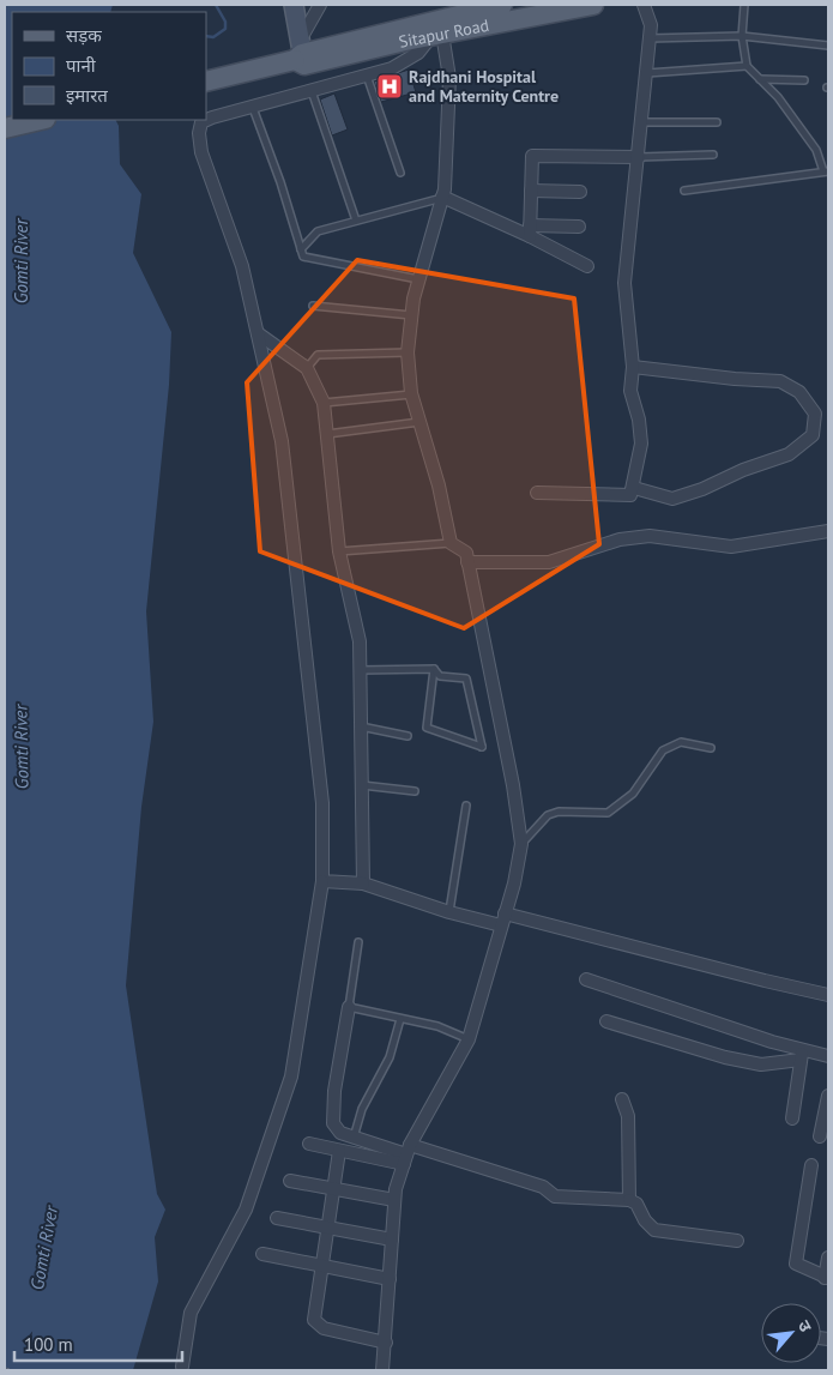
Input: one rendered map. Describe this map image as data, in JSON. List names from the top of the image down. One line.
{"streets":{"main road":["Sitapur Road"]},"water":["Gomti River"],"places":{"hospital":["Rajdhani Hospital and Maternity Centre"]},"legend":["सड़क","पानी","इमारत"],"scale_bar":"100 m","north":"top right"}
